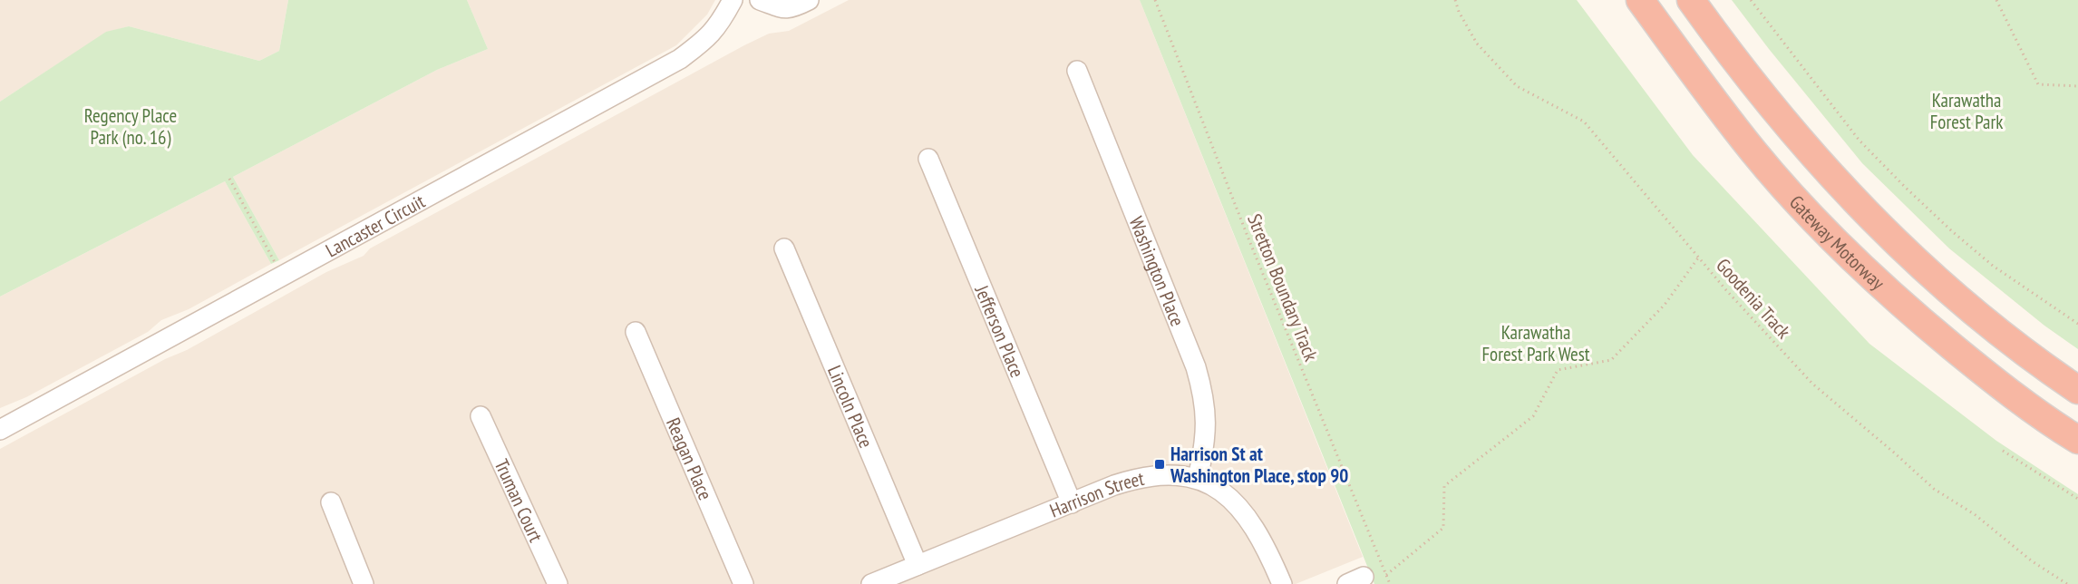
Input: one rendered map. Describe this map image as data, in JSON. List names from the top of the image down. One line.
{"streets":{"highway":["Gateway Motorway"],"street":["Lancaster Circuit","Washington Place","Jefferson Place","Lincoln Place","Reagan Place","Harrison Street","Truman Court"],"path":["Stretton Boundary Track","Goodenia Track"]},"crossings":[["Washington Place","Harrison Street"],["Jefferson Place","Harrison Street"],["Lincoln Place","Harrison Street"]],"parks":["Karawatha Forest Park","Regency Place Park (no. 16)","Karawatha Forest Park West"],"places":{"transit":["Harrison St at Washington Place, stop 90"]}}
